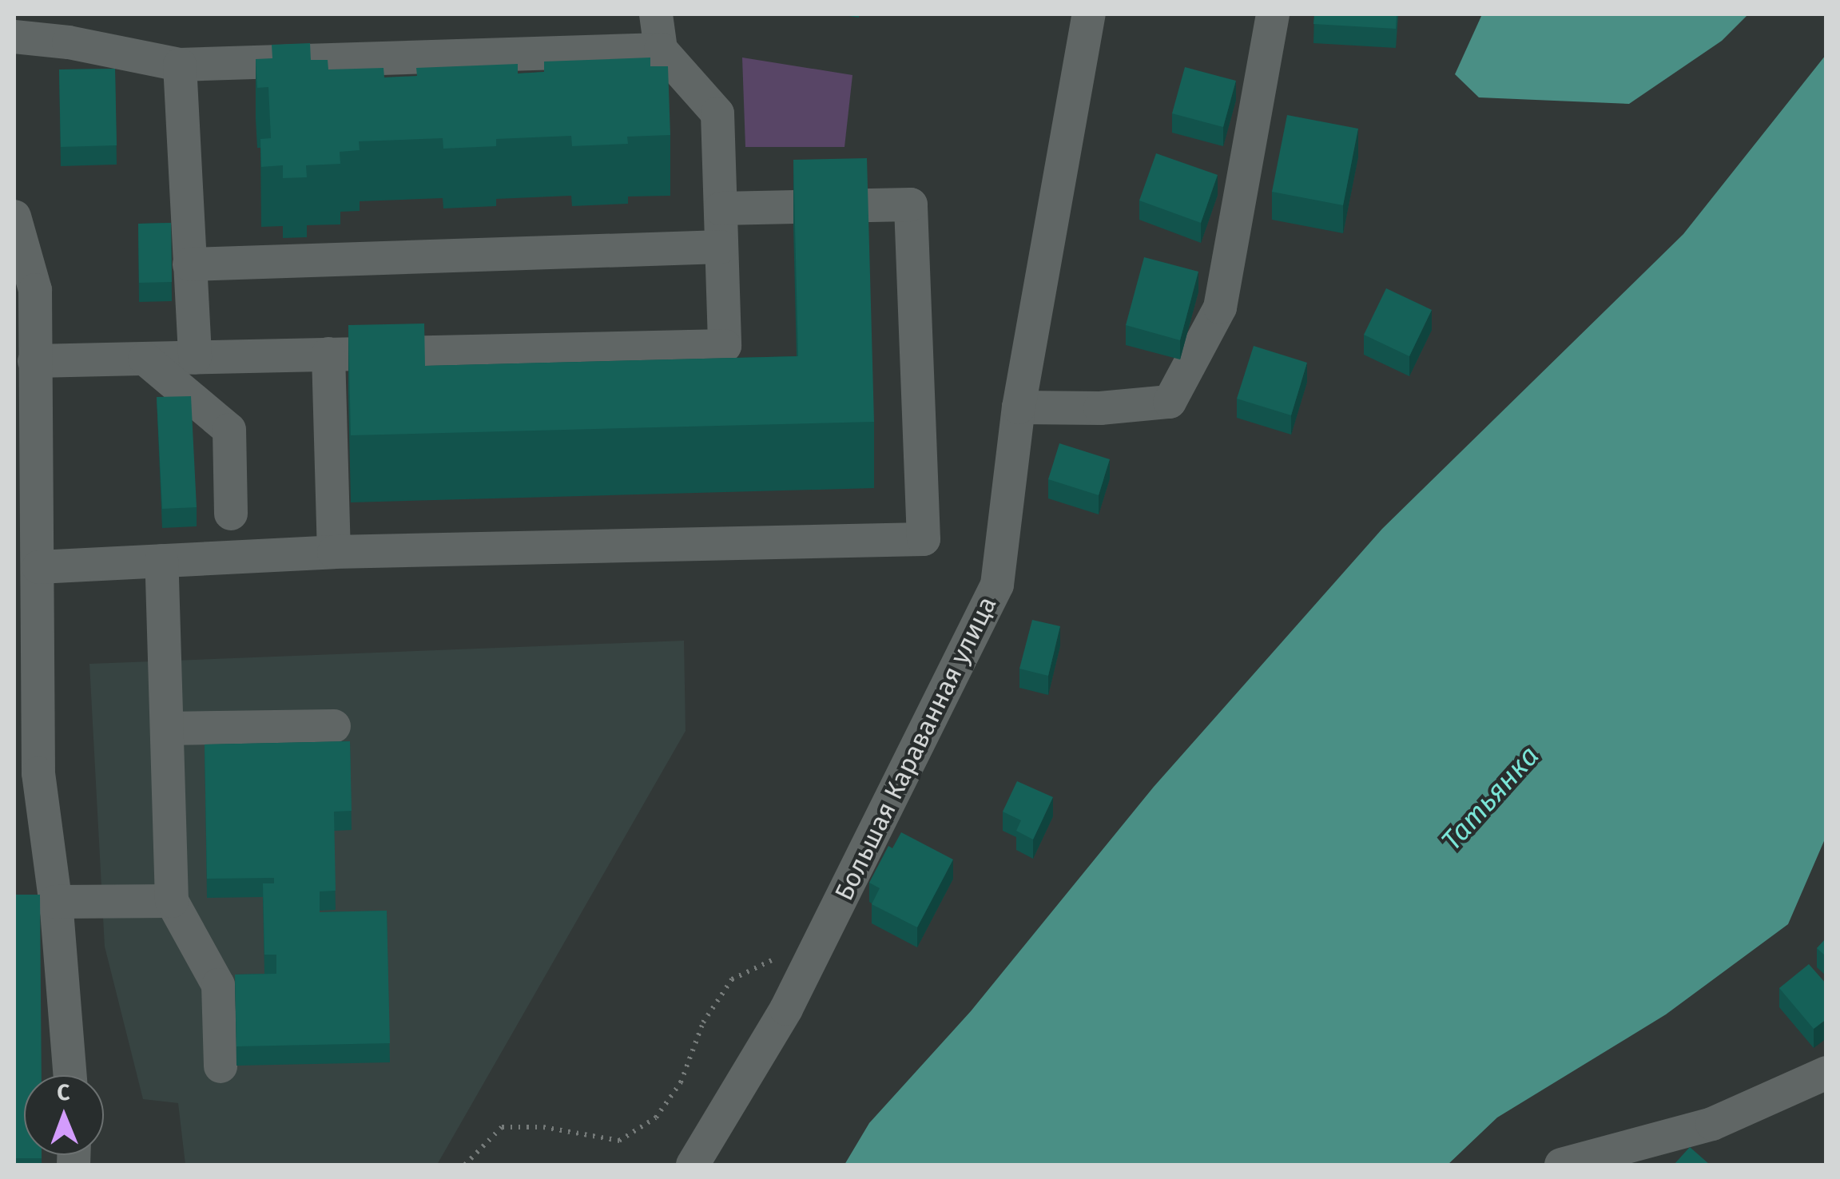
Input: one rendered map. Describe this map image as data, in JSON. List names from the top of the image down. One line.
{"streets":{"street":["Большая Караванная улица"]},"water":["Татьянка"],"north":"top"}
